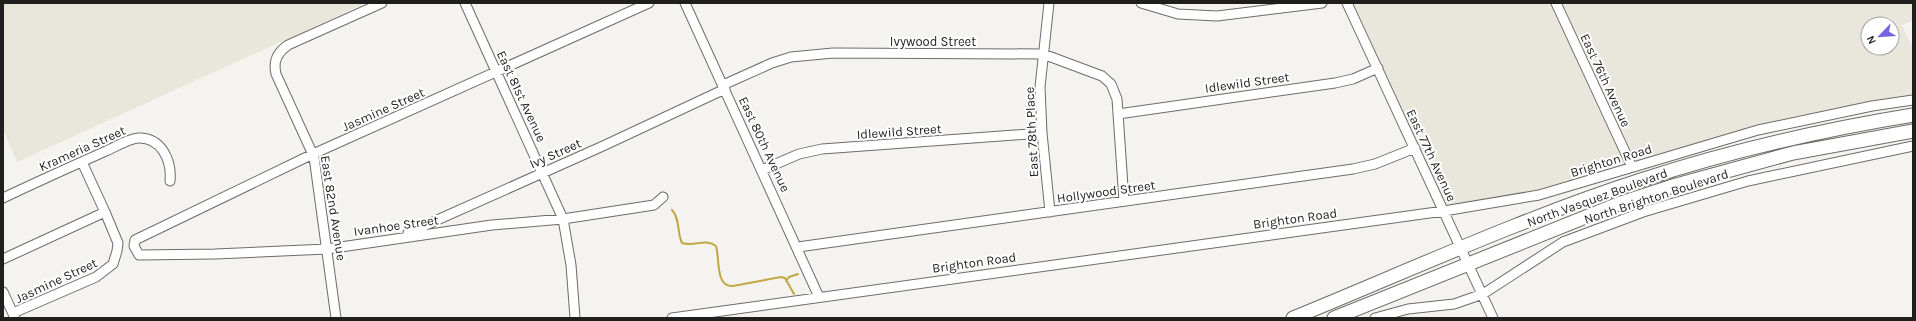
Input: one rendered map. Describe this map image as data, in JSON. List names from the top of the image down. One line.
{"streets":{"highway":["North Vasquez Boulevard"],"street":["Ivywood Street","East 76th Avenue","Idlewild Street","East 81st Avenue","Jasmine Street","East 78th Place","East 80th Avenue","Krameria Street","Ivy Street","East 77th Avenue","Brighton Road","Hollywood Street","North Brighton Boulevard","East 82nd Avenue","Ivanhoe Street"]},"crossings":[["Ivywood Street","Idlewild Street"],["Ivywood Street","East 78th Place"],["Ivywood Street","East 80th Avenue"],["Ivywood Street","Ivy Street"],["Ivywood Street","Hollywood Street"],["East 76th Avenue","Brighton Road"],["Idlewild Street","East 78th Place"],["Idlewild Street","East 80th Avenue"],["Idlewild Street","East 77th Avenue"],["East 81st Avenue","Jasmine Street"],["East 81st Avenue","Ivy Street"],["East 81st Avenue","Ivanhoe Street"],["Jasmine Street","East 82nd Avenue"],["Jasmine Street","Ivanhoe Street"],["East 78th Place","Hollywood Street"],["East 80th Avenue","Ivy Street"],["East 80th Avenue","Brighton Road"],["East 80th Avenue","Hollywood Street"],["Ivy Street","Ivanhoe Street"],["East 77th Avenue","Brighton Road"],["East 77th Avenue","Hollywood Street"],["East 77th Avenue","North Brighton Boulevard"],["East 77th Avenue","North Vasquez Boulevard"],["East 82nd Avenue","Ivanhoe Street"]],"north":"bottom left"}
